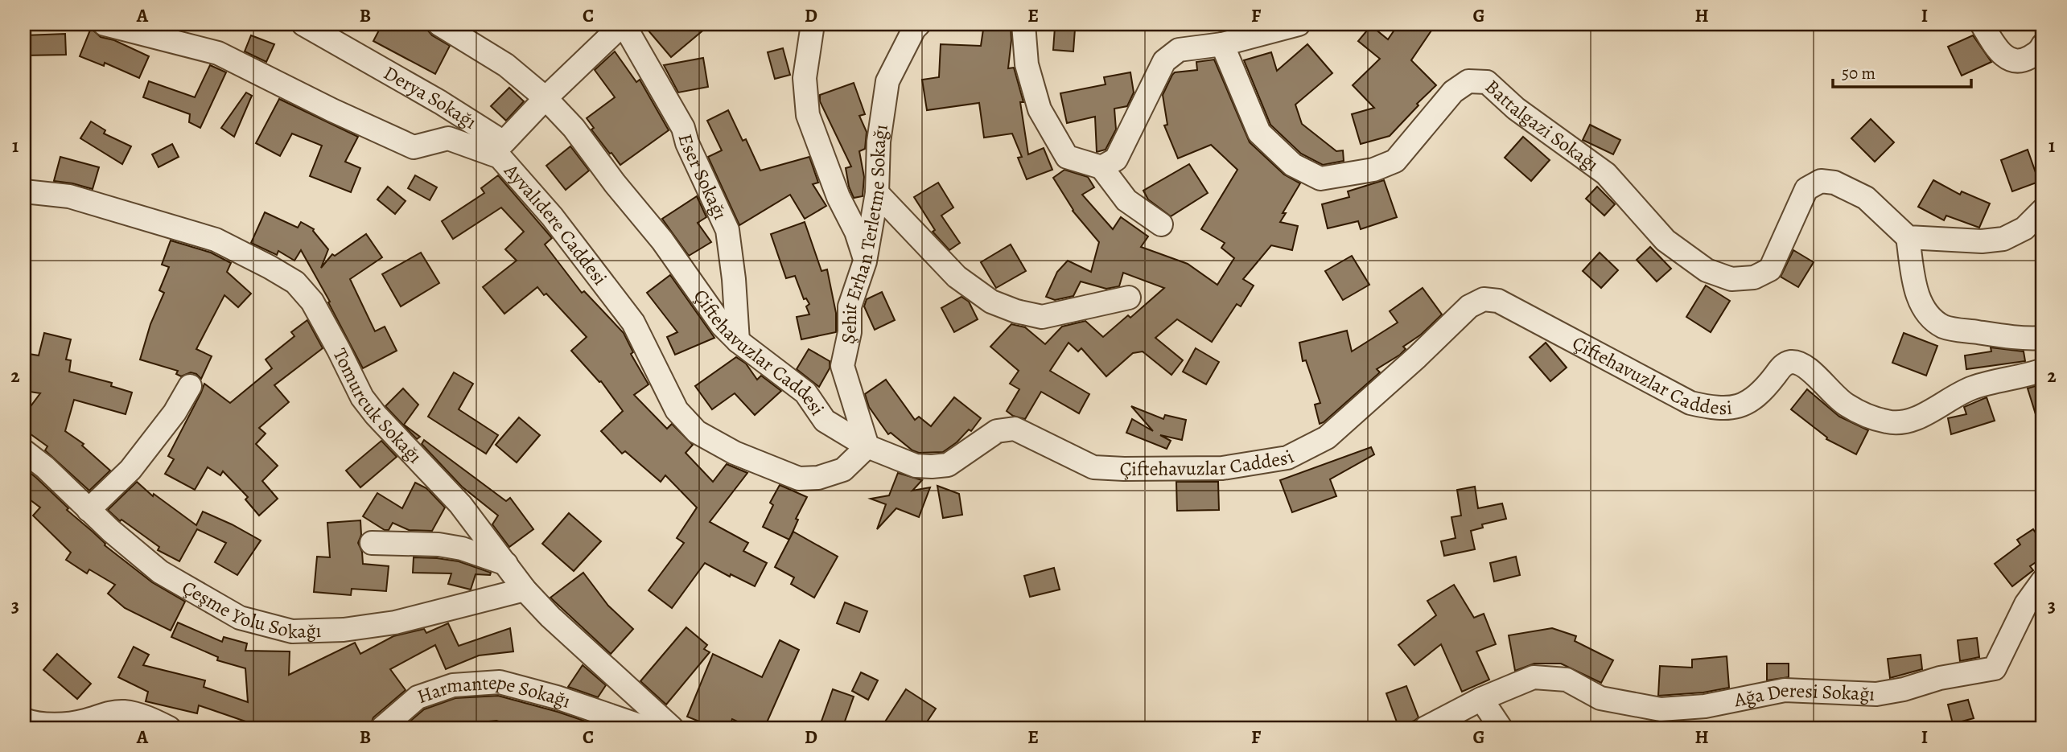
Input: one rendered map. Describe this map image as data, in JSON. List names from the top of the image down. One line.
{"streets":{"street":["Derya Sokağı","Battalgazi Sokağı","Eser Sokağı","Ayvalıdere Caddesi","Şehit Erhan Terletme Sokağı","Çiftehavuzlar Caddesi","Tomurcuk Sokağı","Çeşme Yolu Sokağı","Ağa Deresi Sokağı","Harmantepe Sokağı"]},"crossings":[["Derya Sokağı","Ayvalıdere Caddesi"],["Eser Sokağı","Çiftehavuzlar Caddesi"],["Ayvalıdere Caddesi","Şehit Erhan Terletme Sokağı"],["Ayvalıdere Caddesi","Çiftehavuzlar Caddesi"],["Şehit Erhan Terletme Sokağı","Çiftehavuzlar Caddesi"],["Tomurcuk Sokağı","Çeşme Yolu Sokağı"]],"scale_bar":"50 m","grid":{"columns":["A","B","C","D","E","F","G","H","I"],"rows":["1","2","3"]}}
